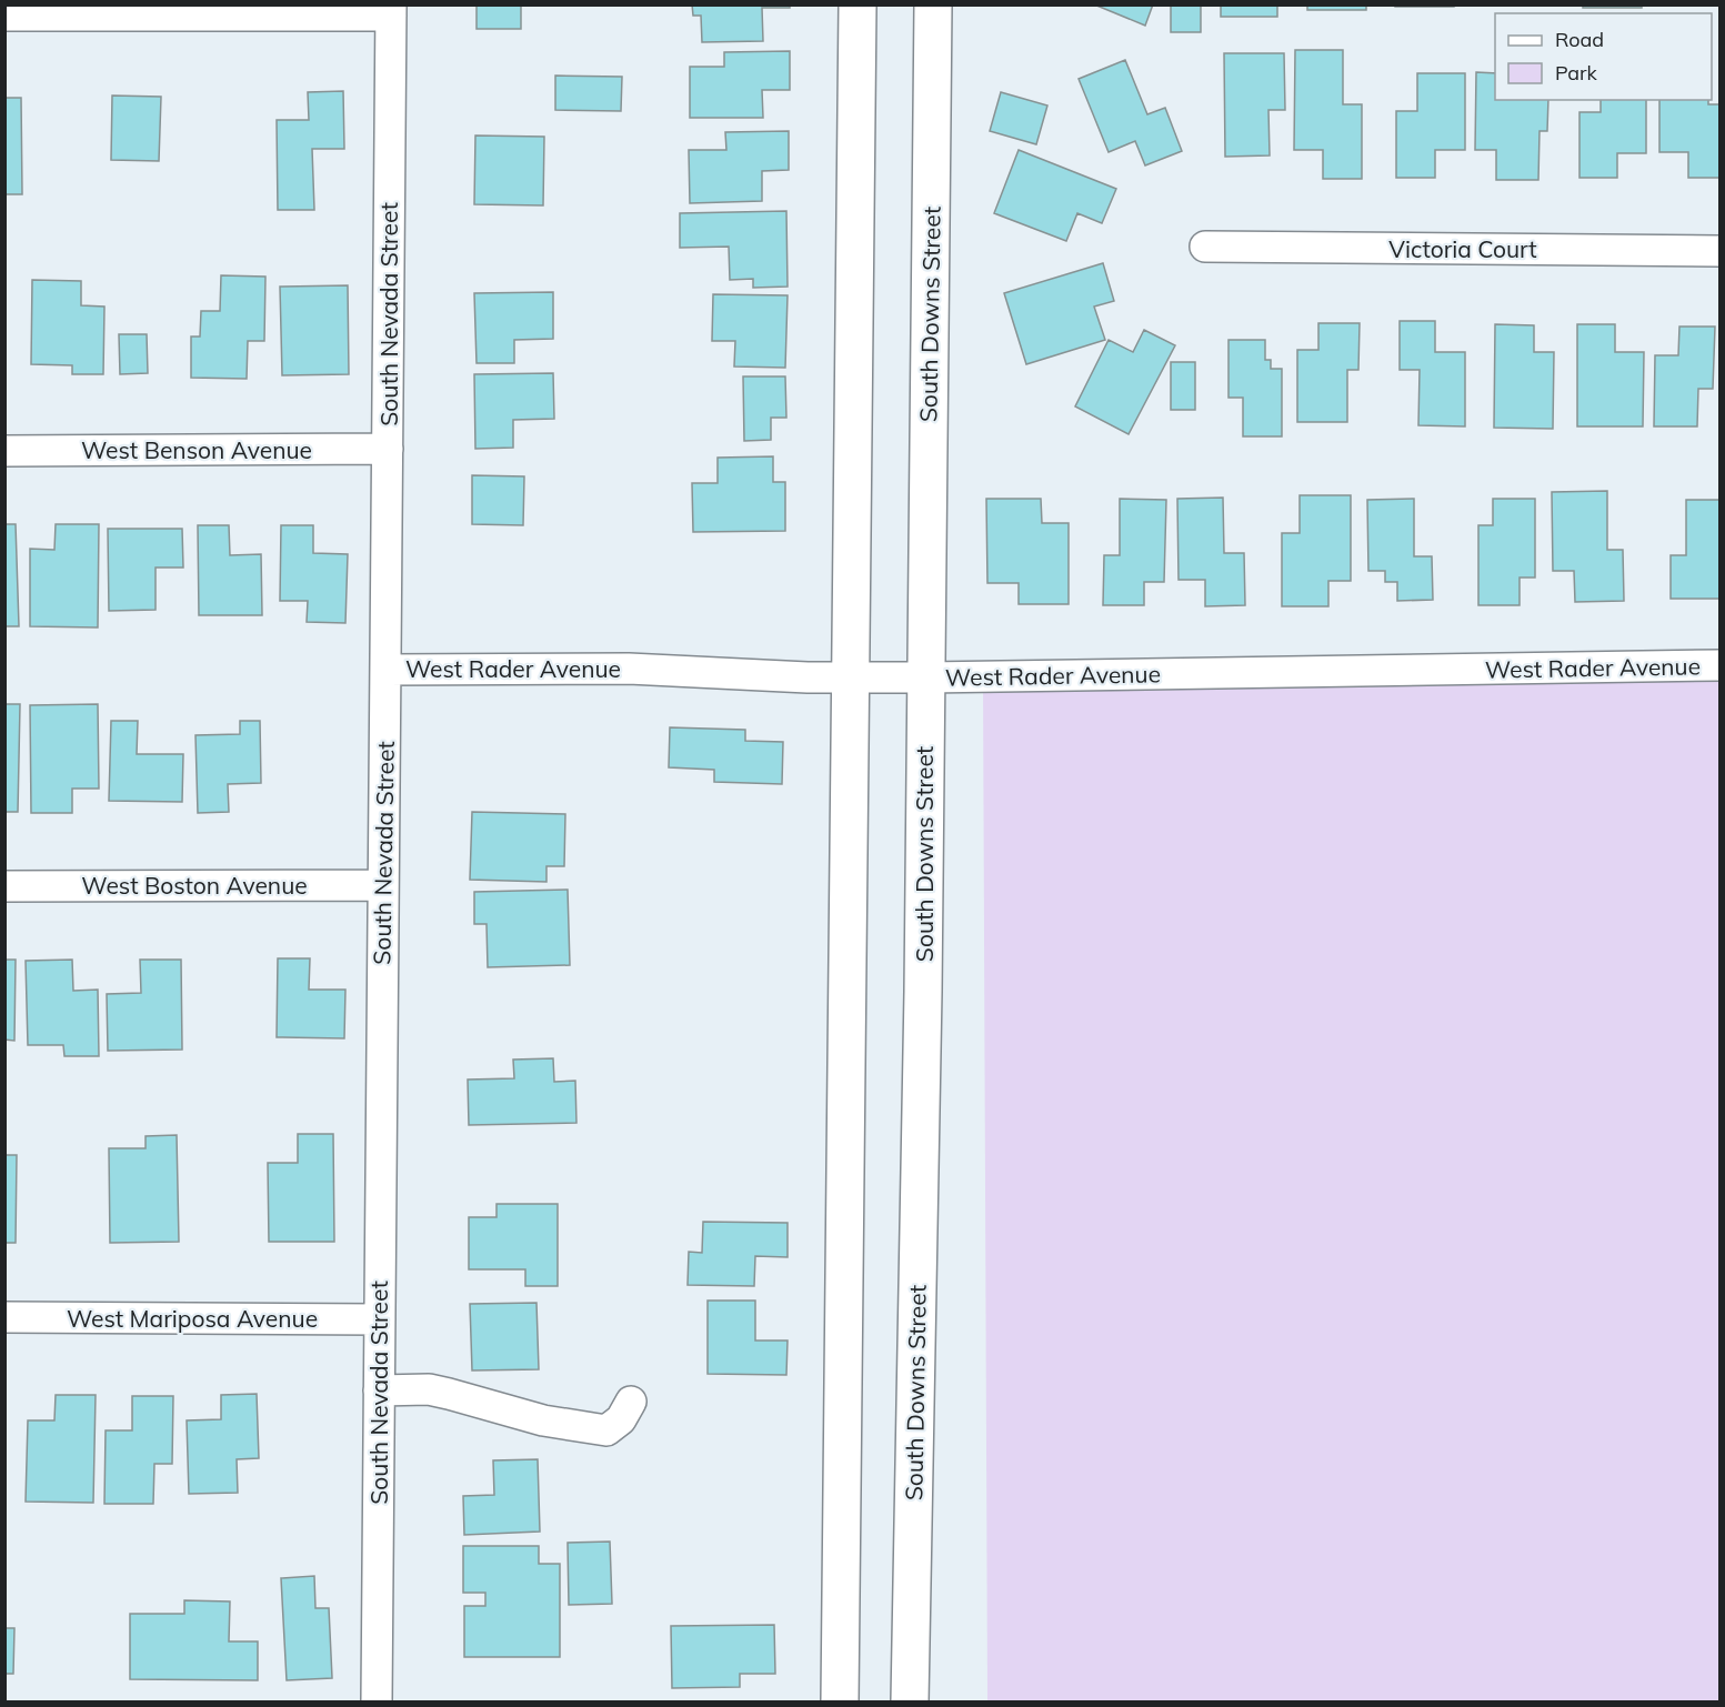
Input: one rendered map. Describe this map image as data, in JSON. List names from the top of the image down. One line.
{"streets":{"main road":["South Downs Street"],"street":["Victoria Court","South Nevada Street","West Benson Avenue","West Rader Avenue","West Boston Avenue","West Mariposa Avenue"]},"crossings":[["South Nevada Street","West Benson Avenue"],["South Nevada Street","West Rader Avenue"],["South Nevada Street","West Boston Avenue"],["South Nevada Street","West Mariposa Avenue"],["South Downs Street","West Rader Avenue"]],"legend":["Road","Park"]}
